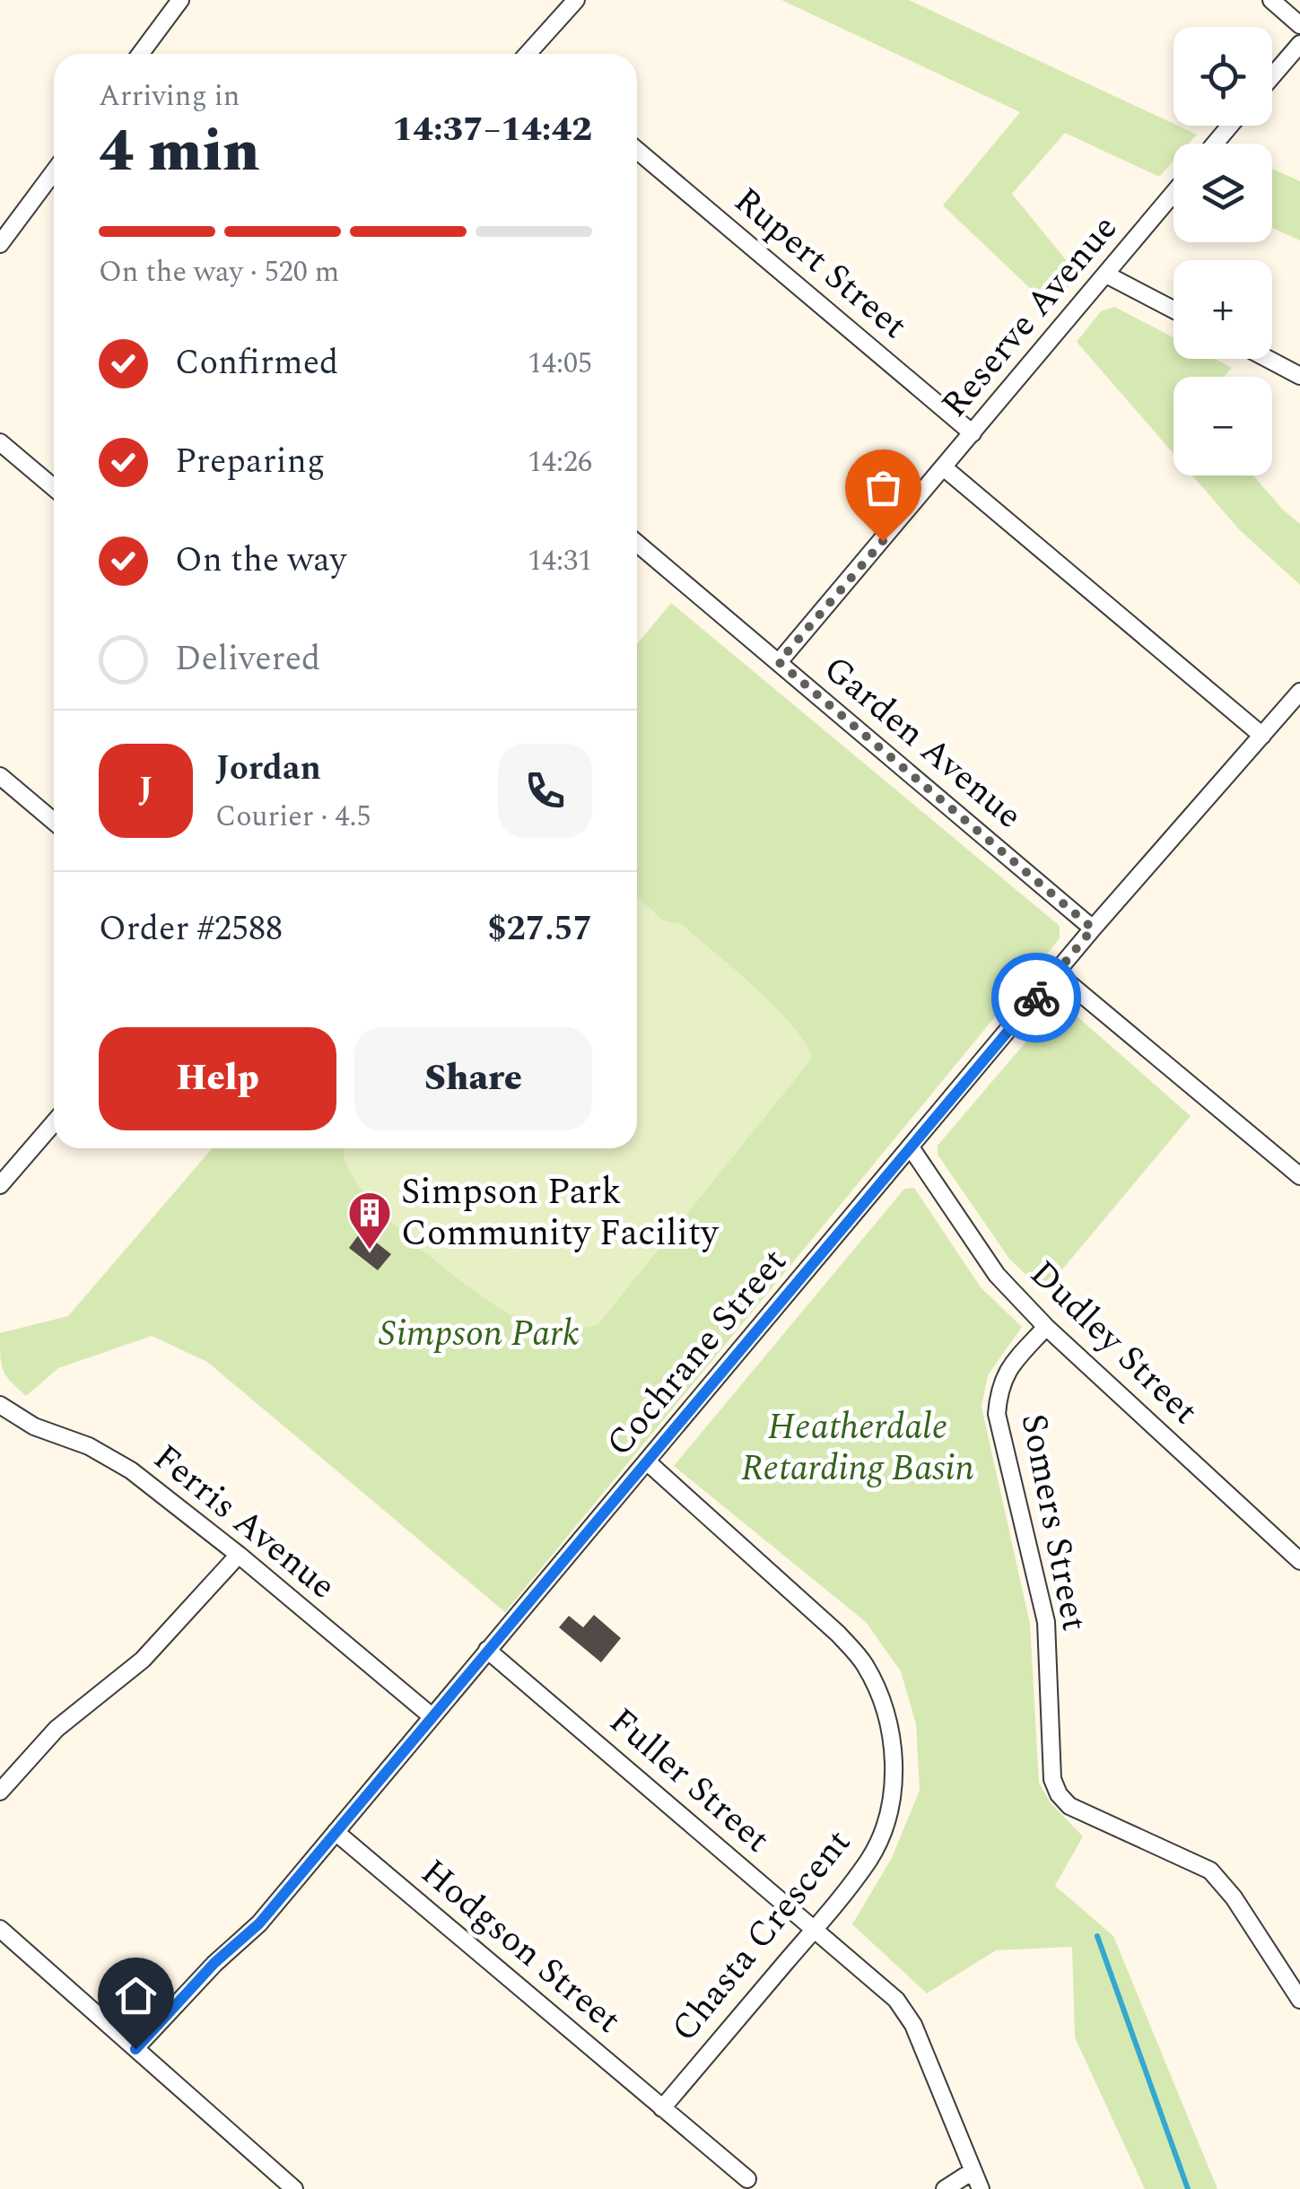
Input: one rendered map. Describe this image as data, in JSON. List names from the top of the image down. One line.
{"streets":{"street":["Rupert Street","Reserve Avenue","Garden Avenue","Dudley Street","Cochrane Street","Ferris Avenue","Somers Street","Fuller Street","Chasta Crescent","Hodgson Street"]},"crossings":[["Rupert Street","Reserve Avenue"],["Reserve Avenue","Garden Avenue"],["Garden Avenue","Cochrane Street"],["Dudley Street","Cochrane Street"],["Dudley Street","Somers Street"],["Cochrane Street","Ferris Avenue"],["Cochrane Street","Fuller Street"],["Cochrane Street","Chasta Crescent"],["Cochrane Street","Hodgson Street"],["Fuller Street","Chasta Crescent"],["Chasta Crescent","Hodgson Street"]],"parks":["Simpson Park","Heatherdale Retarding Basin"],"places":{"building":["Simpson Park Community Facility"]},"page":{"map_buttons":["+","−"],"heading":["4 min","Arriving in","14:37–14:42"],"panel":["Jordan","Courier · 4.5","Order #2588","$27.57"],"bar":"On the way · 520 m","list":[["Confirmed","14:05"],["Preparing","14:26"],["On the way","14:31"],"Delivered"],"round":"J","buttons":["Help","Share"]}}
